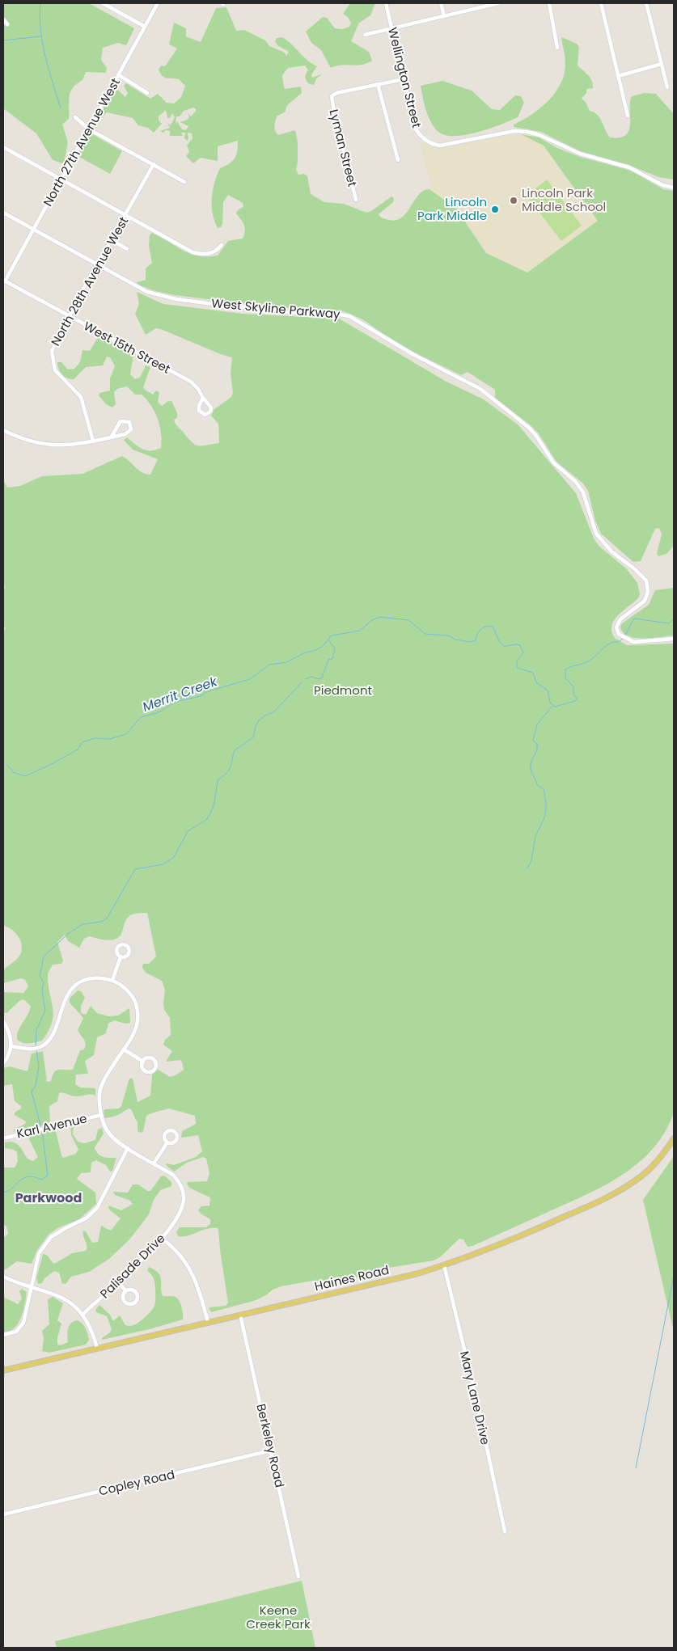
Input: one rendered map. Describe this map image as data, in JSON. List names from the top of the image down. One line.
{"streets":{"main road":["Haines Road"],"street":["Wellington Street","North 27th Avenue West","Lyman Street","North 28th Avenue West","West Skyline Parkway","West 15th Street","Karl Avenue","Palisade Drive","Mary Lane Drive","Berkeley Road","Copley Road"]},"crossings":[["North 27th Avenue West","West Skyline Parkway"],["North 27th Avenue West","West 15th Street"],["North 28th Avenue West","West Skyline Parkway"],["North 28th Avenue West","West 15th Street"],["Karl Avenue","Palisade Drive"],["Haines Road","Mary Lane Drive"],["Haines Road","Berkeley Road"],["Berkeley Road","Copley Road"]],"districts":["Parkwood"],"water":["Merrit Creek"],"parks":["Piedmont","Keene Creek Park"],"places":["Lincoln Park Middle School","Lincoln Park Middle"]}
